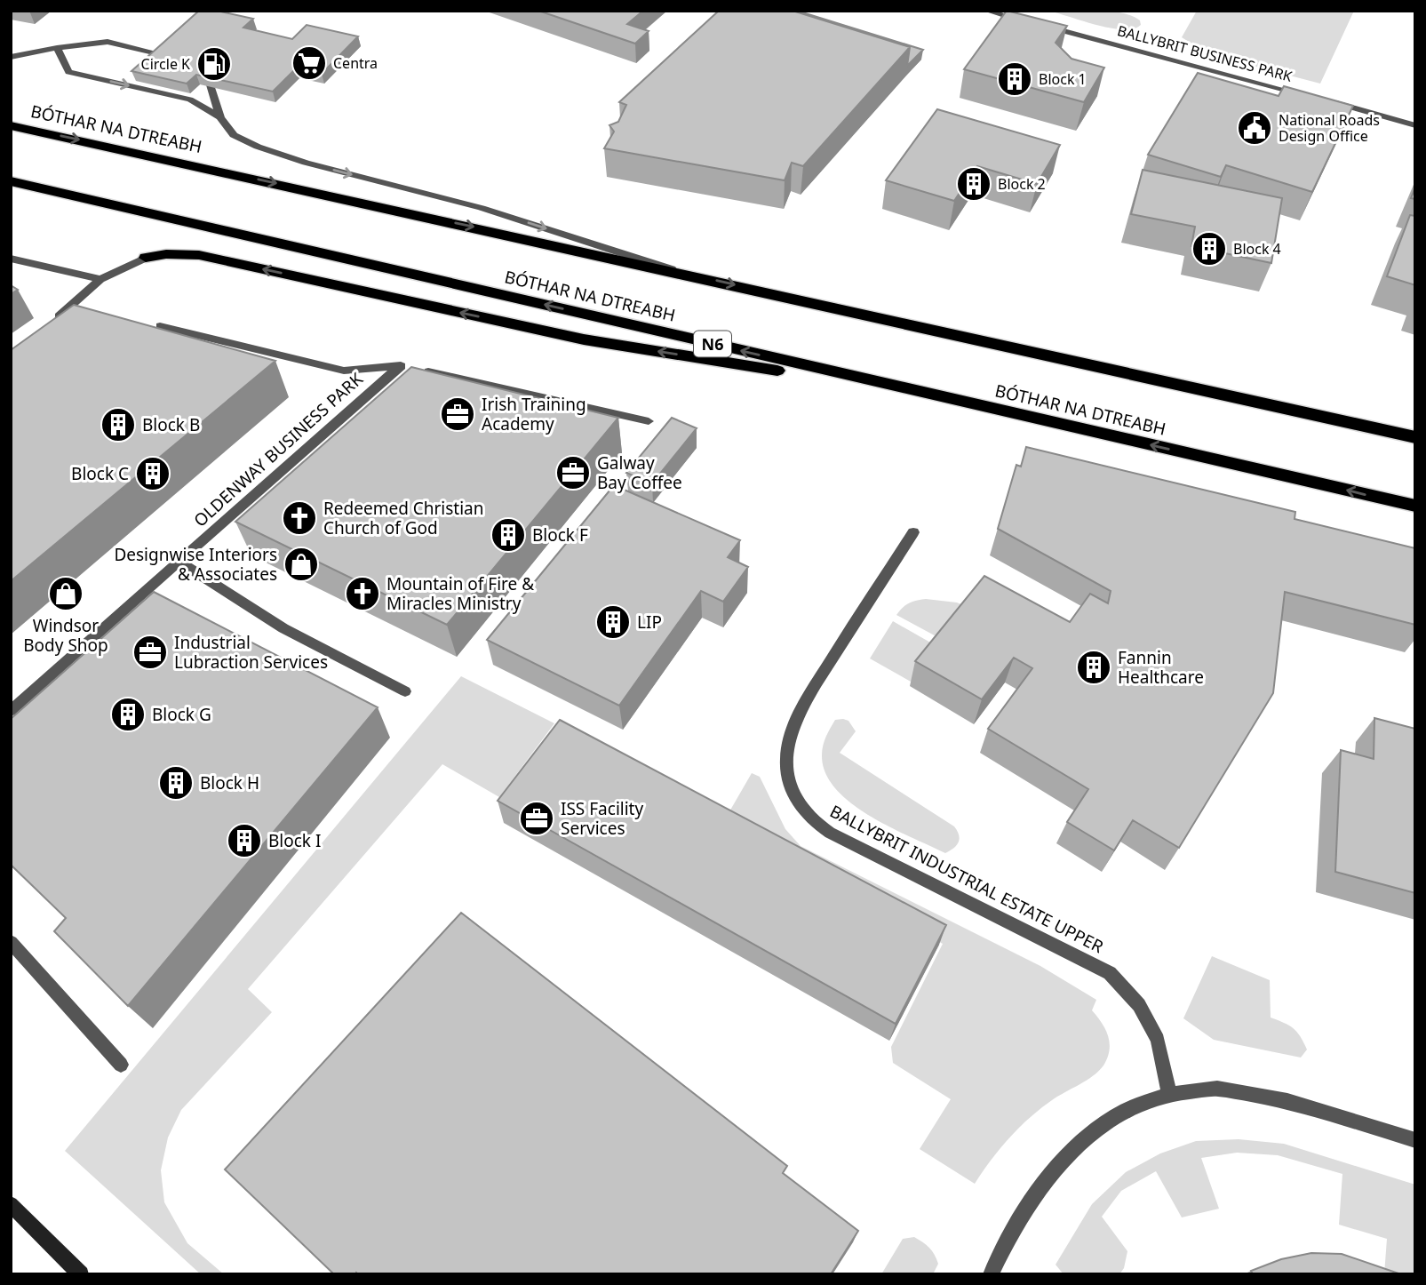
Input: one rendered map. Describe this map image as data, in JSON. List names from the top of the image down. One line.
{"streets":{"highway":["BÓTHAR NA DTREABH","N6"],"street":["BALLYBRIT BUSINESS PARK","OLDENWAY BUSINESS PARK","BALLYBRIT INDUSTRIAL ESTATE UPPER"]},"crossings":[["BÓTHAR NA DTREABH","N6"]],"places":{"supermarket":["Centra"],"fuel station":["Circle K"],"building":["Block 1","Block 2","Block 4","Block B","Block C","Block F","LIP","Fannin Healthcare","Block G","Block H","Block I"],"public building":["National Roads Design Office"],"office":["Irish Training Academy","Galway Bay Coffee","Industrial Lubraction Services","ISS Facility Services"],"church":["Redeemed Christian Church of God","Mountain of Fire & Miracles Ministry"],"shop":["Designwise Interiors & Associates","Windsor Body Shop"]}}
